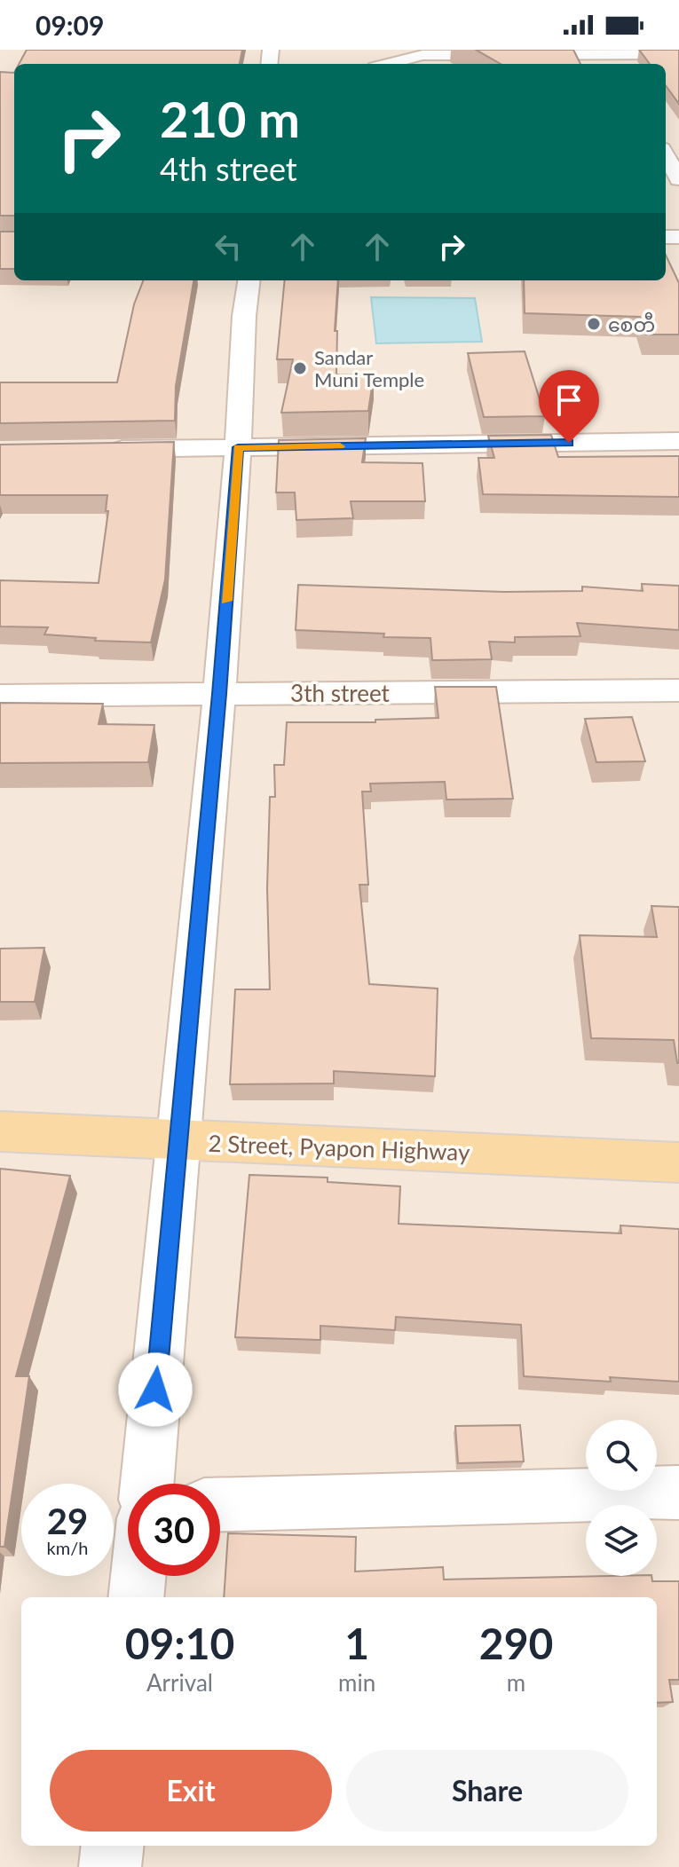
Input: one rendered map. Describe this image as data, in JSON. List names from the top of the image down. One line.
{"streets":{"main road":["2 Street, Pyapon Highway"],"street":["3th street"]},"places":["စေတီ","Sandar Muni Temple"],"page":{"status":"09:09","turn":["210 m","4th street"],"speed":"29 km/h","limit":"30","eta":["09:10","Arrival","1","min","290","m"],"buttons":["Exit","Share"]}}
